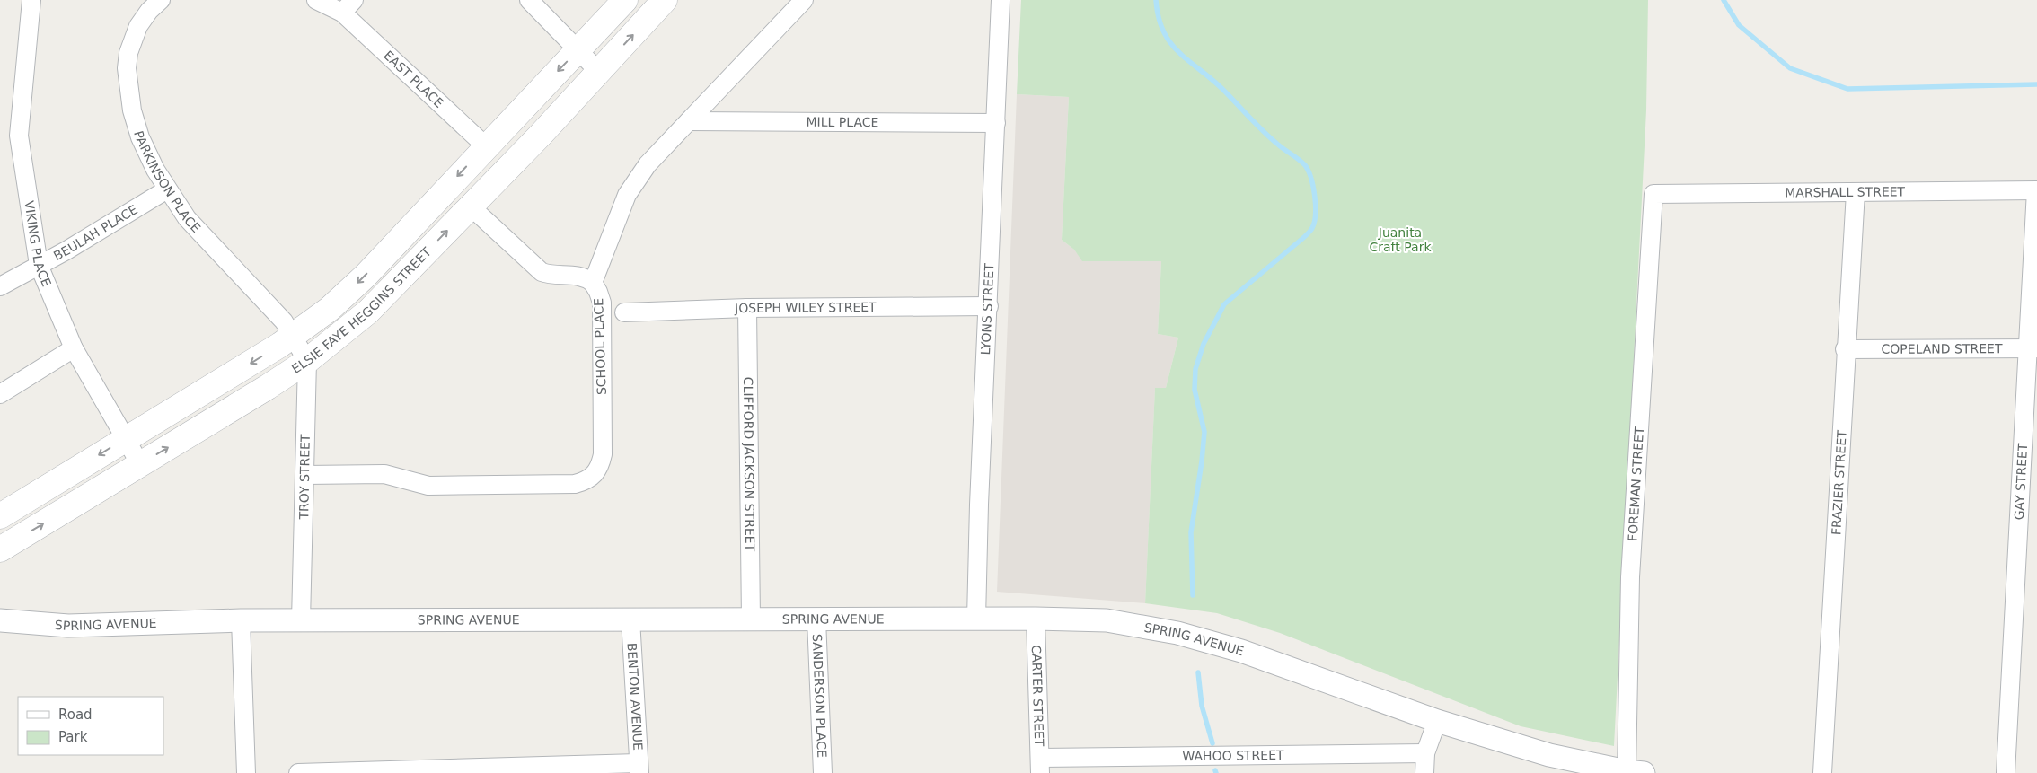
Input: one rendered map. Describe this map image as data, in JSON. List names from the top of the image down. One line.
{"streets":{"main road":["ELSIE FAYE HEGGINS STREET"],"street":["EAST PLACE","MILL PLACE","PARKINSON PLACE","MARSHALL STREET","BEULAH PLACE","VIKING PLACE","JOSEPH WILEY STREET","LYONS STREET","SCHOOL PLACE","COPELAND STREET","CLIFFORD JACKSON STREET","TROY STREET","FRAZIER STREET","GAY STREET","FOREMAN STREET","SPRING AVENUE","SANDERSON PLACE","CARTER STREET","BENTON AVENUE","WAHOO STREET"]},"crossings":[["EAST PLACE","ELSIE FAYE HEGGINS STREET"],["MILL PLACE","LYONS STREET"],["MILL PLACE","SCHOOL PLACE"],["PARKINSON PLACE","BEULAH PLACE"],["PARKINSON PLACE","ELSIE FAYE HEGGINS STREET"],["MARSHALL STREET","FRAZIER STREET"],["MARSHALL STREET","GAY STREET"],["MARSHALL STREET","FOREMAN STREET"],["BEULAH PLACE","VIKING PLACE"],["VIKING PLACE","ELSIE FAYE HEGGINS STREET"],["JOSEPH WILEY STREET","LYONS STREET"],["JOSEPH WILEY STREET","CLIFFORD JACKSON STREET"],["ELSIE FAYE HEGGINS STREET","TROY STREET"],["LYONS STREET","SPRING AVENUE"],["SCHOOL PLACE","TROY STREET"],["COPELAND STREET","FRAZIER STREET"],["COPELAND STREET","GAY STREET"],["CLIFFORD JACKSON STREET","SPRING AVENUE"],["TROY STREET","SPRING AVENUE"],["FOREMAN STREET","SPRING AVENUE"],["SPRING AVENUE","SANDERSON PLACE"],["SPRING AVENUE","CARTER STREET"],["SPRING AVENUE","BENTON AVENUE"],["CARTER STREET","WAHOO STREET"]],"parks":["Juanita Craft Park"],"legend":["Road","Park"]}
